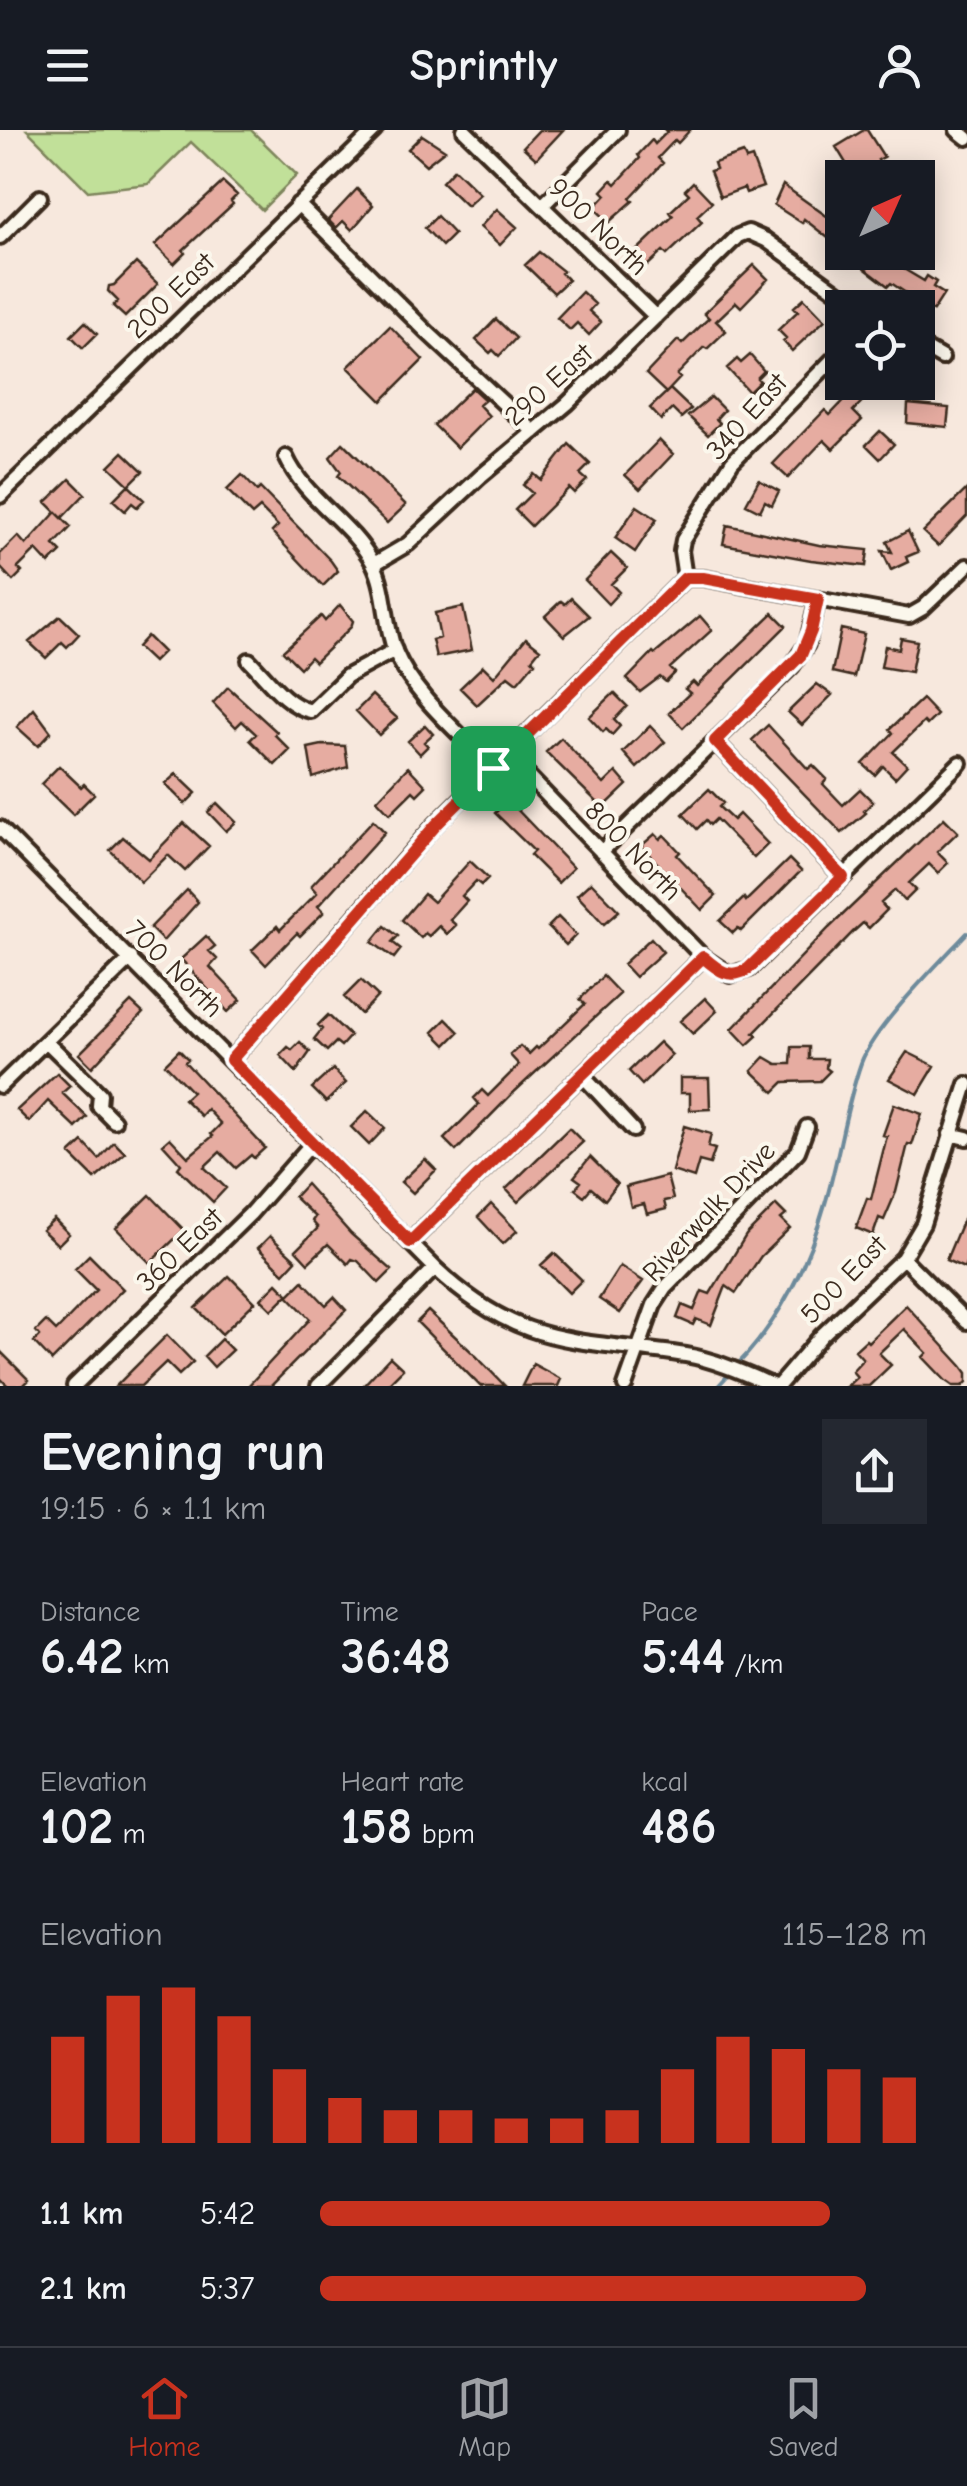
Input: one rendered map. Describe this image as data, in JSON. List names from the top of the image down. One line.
{"streets":{"street":["900 North","200 East","290 East","340 East","800 North","700 North","Riverwalk Drive","360 East","500 East"]},"crossings":[["900 North","290 East"],["700 North","Riverwalk Drive"],["700 North","360 East"],["700 North","500 East"]],"north":"top right","page":{"header":"Sprintly","heading":["Evening run","19:15 · 6 × 1.1 km"],"stats":[["Distance","6.42 km"],["Time","36:48"],["Pace","5:44 /km"],["Elevation","102 m"],["Heart rate","158 bpm"],["kcal","486"]],"chart":["Elevation","115–128 m"],"list":[{"name":"1.1 km","note":"5:42"},{"name":"2.1 km","note":"5:37"}],"tabs":["Home","Map","Saved"]}}
